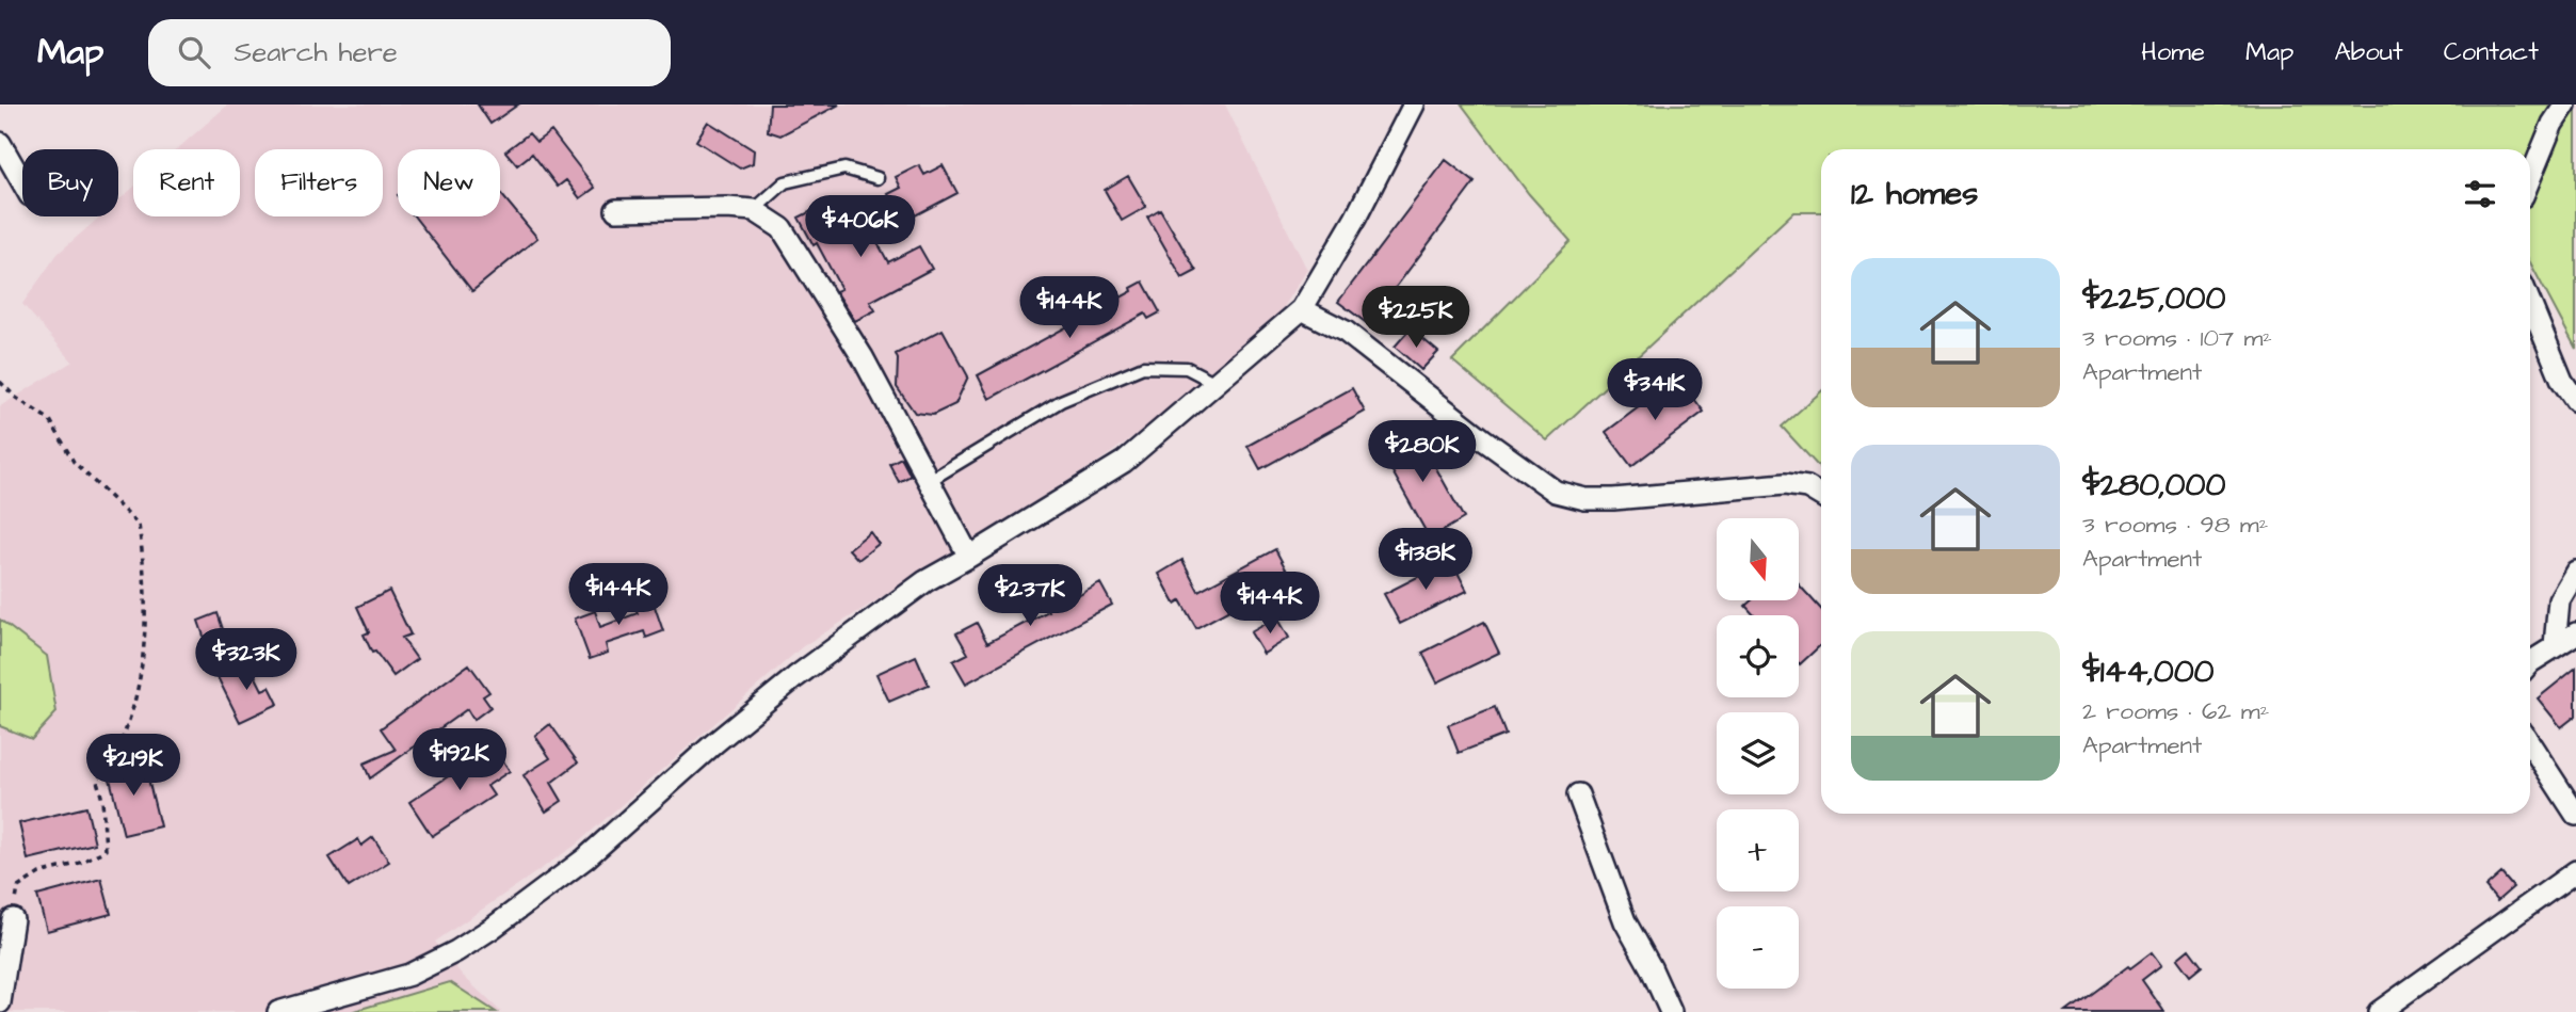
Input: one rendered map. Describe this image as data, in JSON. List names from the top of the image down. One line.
{"north":"bottom","page":{"header":"Map","search":"Search here","nav":["Home","Map","About","Contact"],"chip":["Buy","Rent","Filters","New"],"heading":"12 homes","price":["$406K","$144K","$225K","$341K","$280K","$138K","$144K","$237K","$144K","$323K","$192K","$219K"],"list":[{"name":"$225,000","note":"3 rooms · 107 m² · Apartment"},{"name":"$280,000","note":"3 rooms · 98 m² · Apartment"},{"name":"$144,000","note":"2 rooms · 62 m² · Apartment"}],"map_buttons":["+","−"]}}
